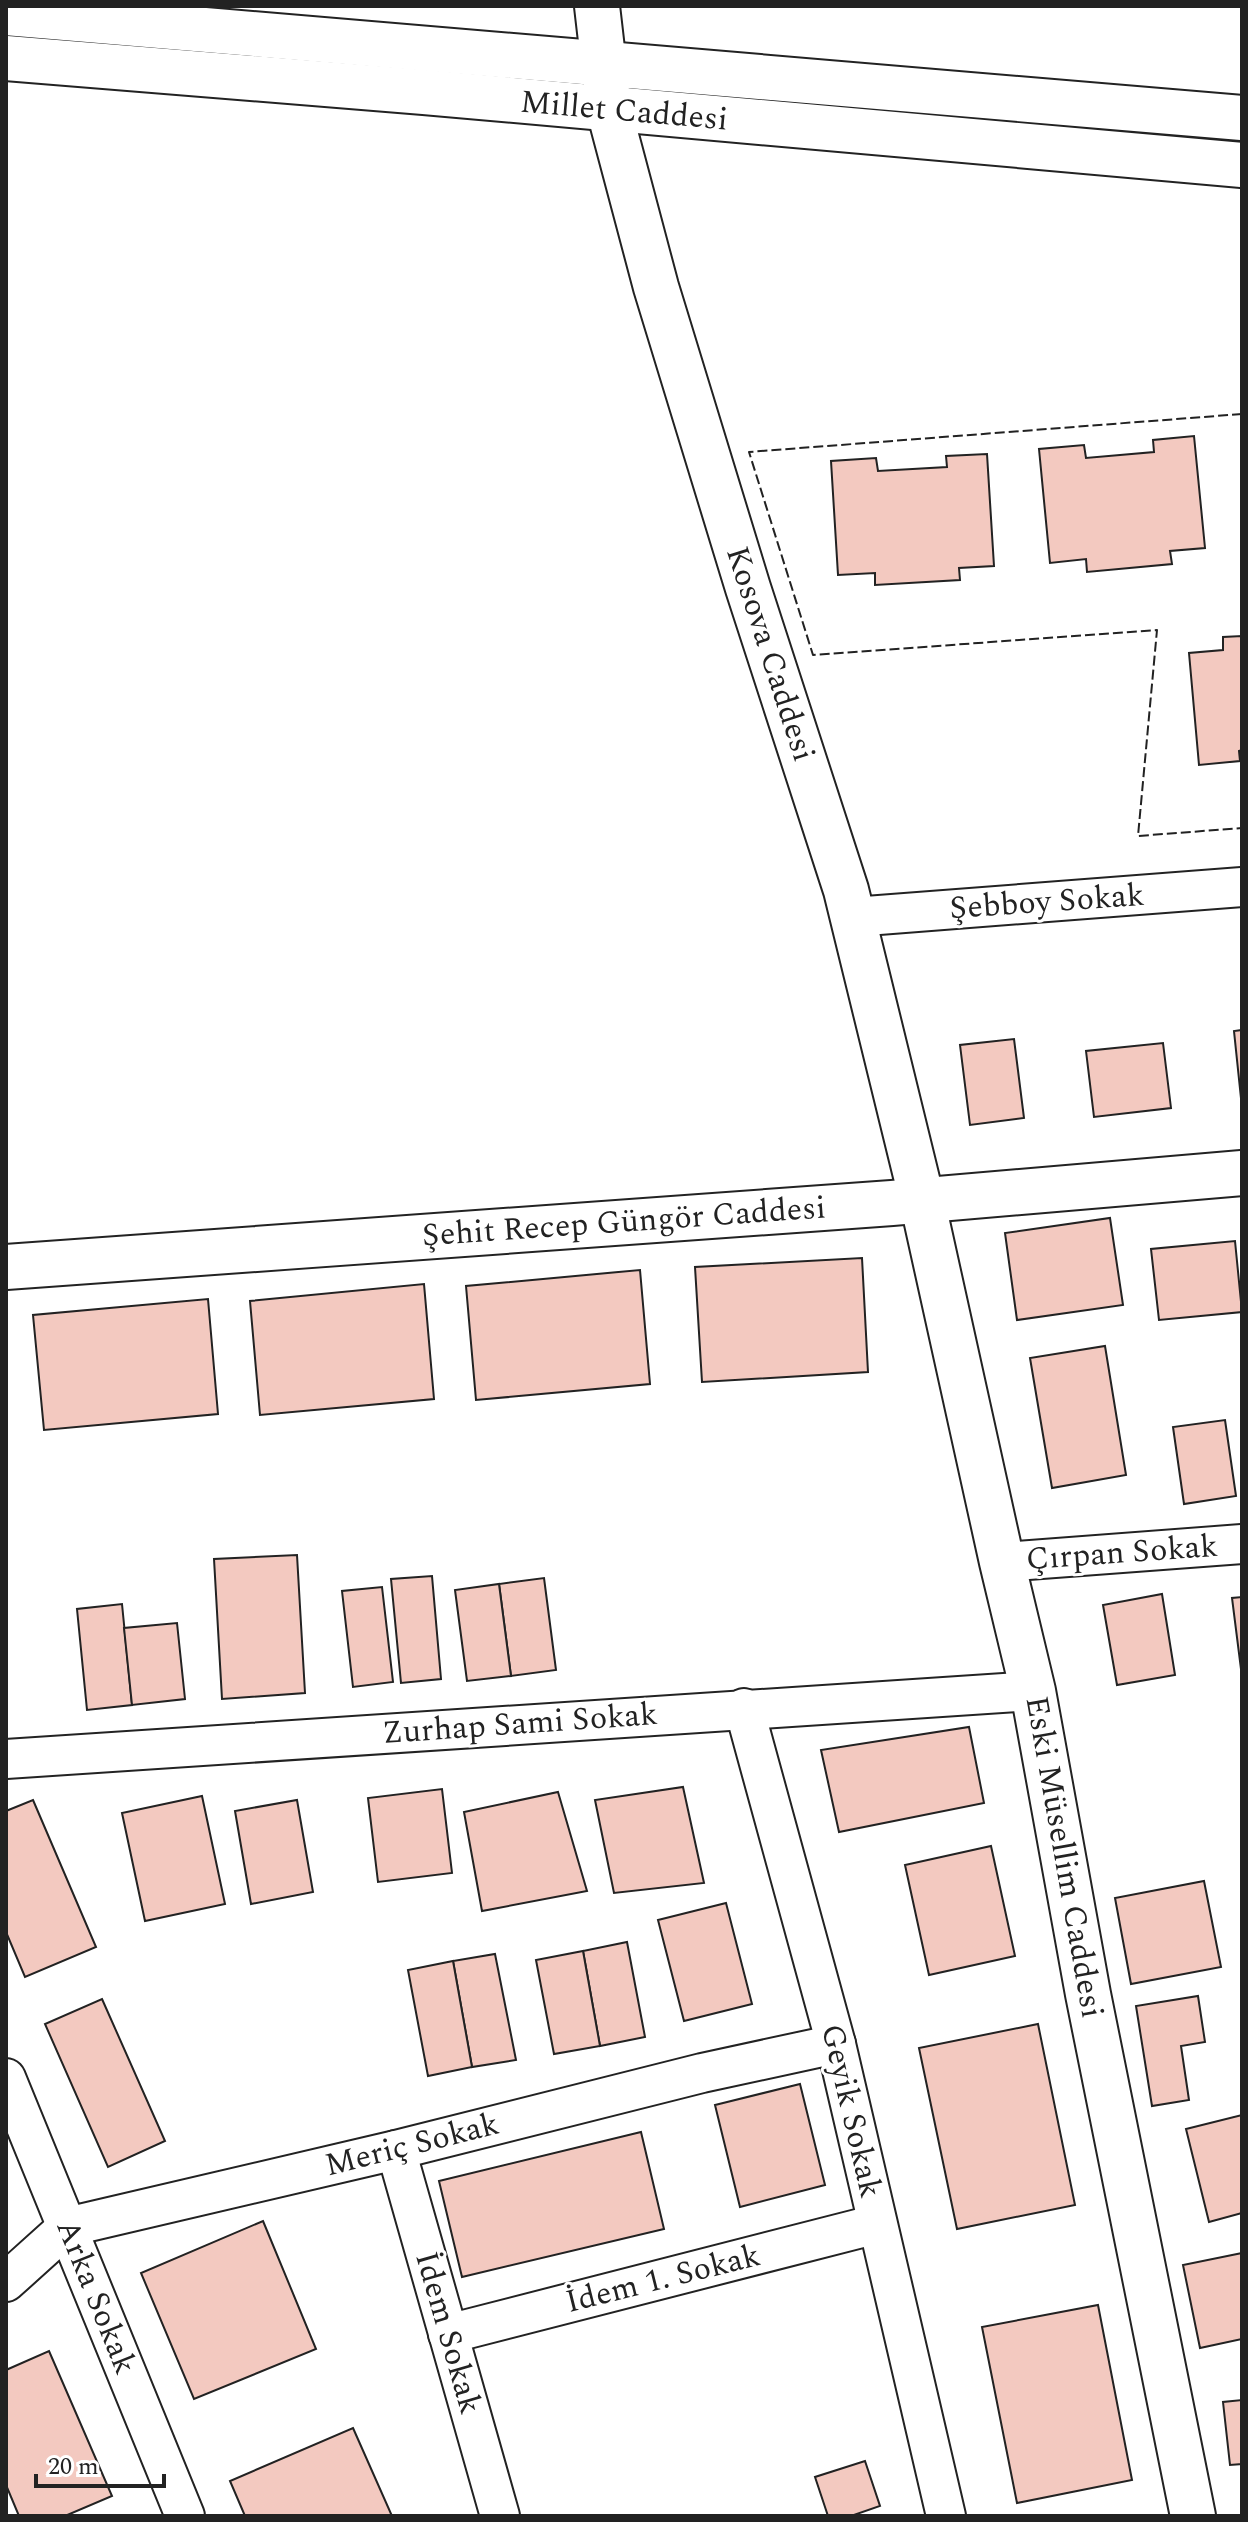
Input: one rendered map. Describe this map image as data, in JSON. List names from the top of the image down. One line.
{"streets":{"street":["Millet Caddesi","Kosova Caddesi","Şebboy Sokak","Şehit Recep Güngör Caddesi","Çırpan Sokak","Zurhap Sami Sokak","Eski Müsellim Caddesi","Geyik Sokak","Meriç Sokak","İdem 1. Sokak","Arka Sokak","İdem Sokak"]},"crossings":[["Millet Caddesi","Kosova Caddesi"],["Kosova Caddesi","Şebboy Sokak"],["Kosova Caddesi","Şehit Recep Güngör Caddesi"],["Kosova Caddesi","Eski Müsellim Caddesi"],["Şehit Recep Güngör Caddesi","Eski Müsellim Caddesi"],["Çırpan Sokak","Eski Müsellim Caddesi"],["Zurhap Sami Sokak","Eski Müsellim Caddesi"],["Zurhap Sami Sokak","Geyik Sokak"],["Geyik Sokak","Meriç Sokak"],["Geyik Sokak","İdem 1. Sokak"],["Meriç Sokak","Arka Sokak"],["Meriç Sokak","İdem Sokak"],["İdem 1. Sokak","İdem Sokak"]],"scale_bar":"20 m"}
